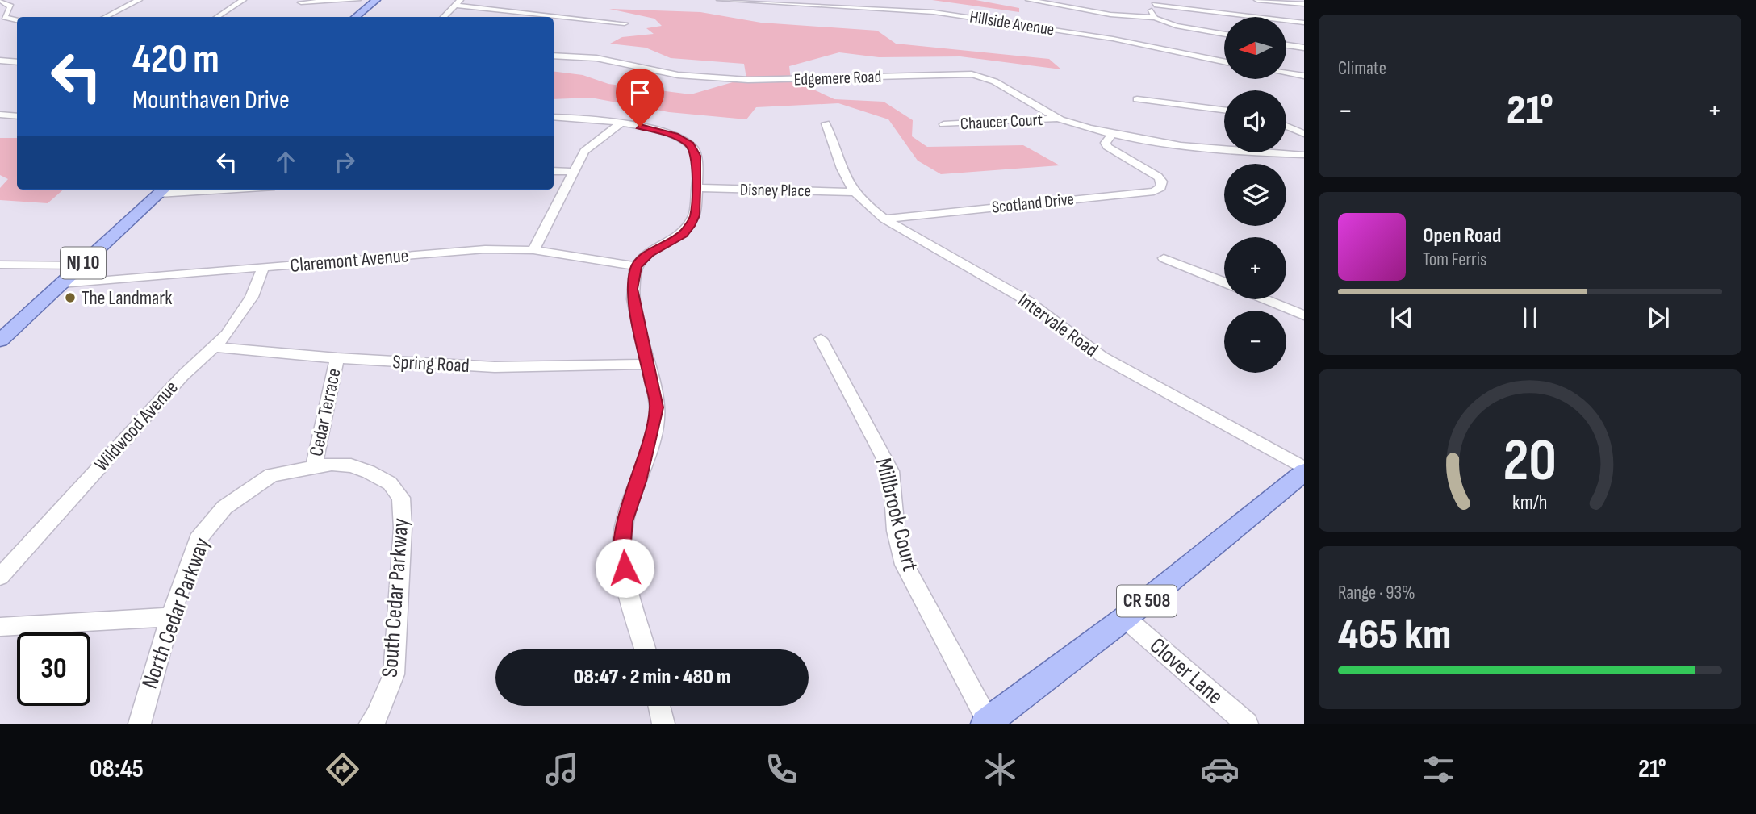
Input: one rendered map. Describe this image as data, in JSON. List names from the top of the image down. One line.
{"streets":{"main road":["NJ 10","CR 508"],"street":["Hillside Avenue","Edgemere Road","Chaucer Court","Disney Place","Scotland Drive","Claremont Avenue","Intervale Road","Spring Road","Cedar Terrace","Wildwood Avenue","Millbrook Court","South Cedar Parkway","North Cedar Parkway","Clover Lane"]},"crossings":[["Edgemere Road","Chaucer Court"],["Edgemere Road","Scotland Drive"],["Disney Place","Intervale Road"],["Scotland Drive","Intervale Road"],["Claremont Avenue","NJ 10"],["Claremont Avenue","Wildwood Avenue"],["Intervale Road","CR 508"],["Spring Road","Cedar Terrace"],["Spring Road","Wildwood Avenue"],["Cedar Terrace","South Cedar Parkway"],["Cedar Terrace","North Cedar Parkway"],["Millbrook Court","CR 508"],["South Cedar Parkway","North Cedar Parkway"],["CR 508","Clover Lane"]],"places":["The Landmark"],"north":"left","page":{"tile":["Climate",["Range · 93%","465 km"]],"map_buttons":["+","−"],"turn":["420 m","Mounthaven Drive"],"heat":["−","21°","+"],"song":["Open Road","Tom Ferris"],"limit":"30","trip":"08:47 · 2 min · 480 m","tabs":["08:45","21°"],"gauge":["20","km/h"]}}
